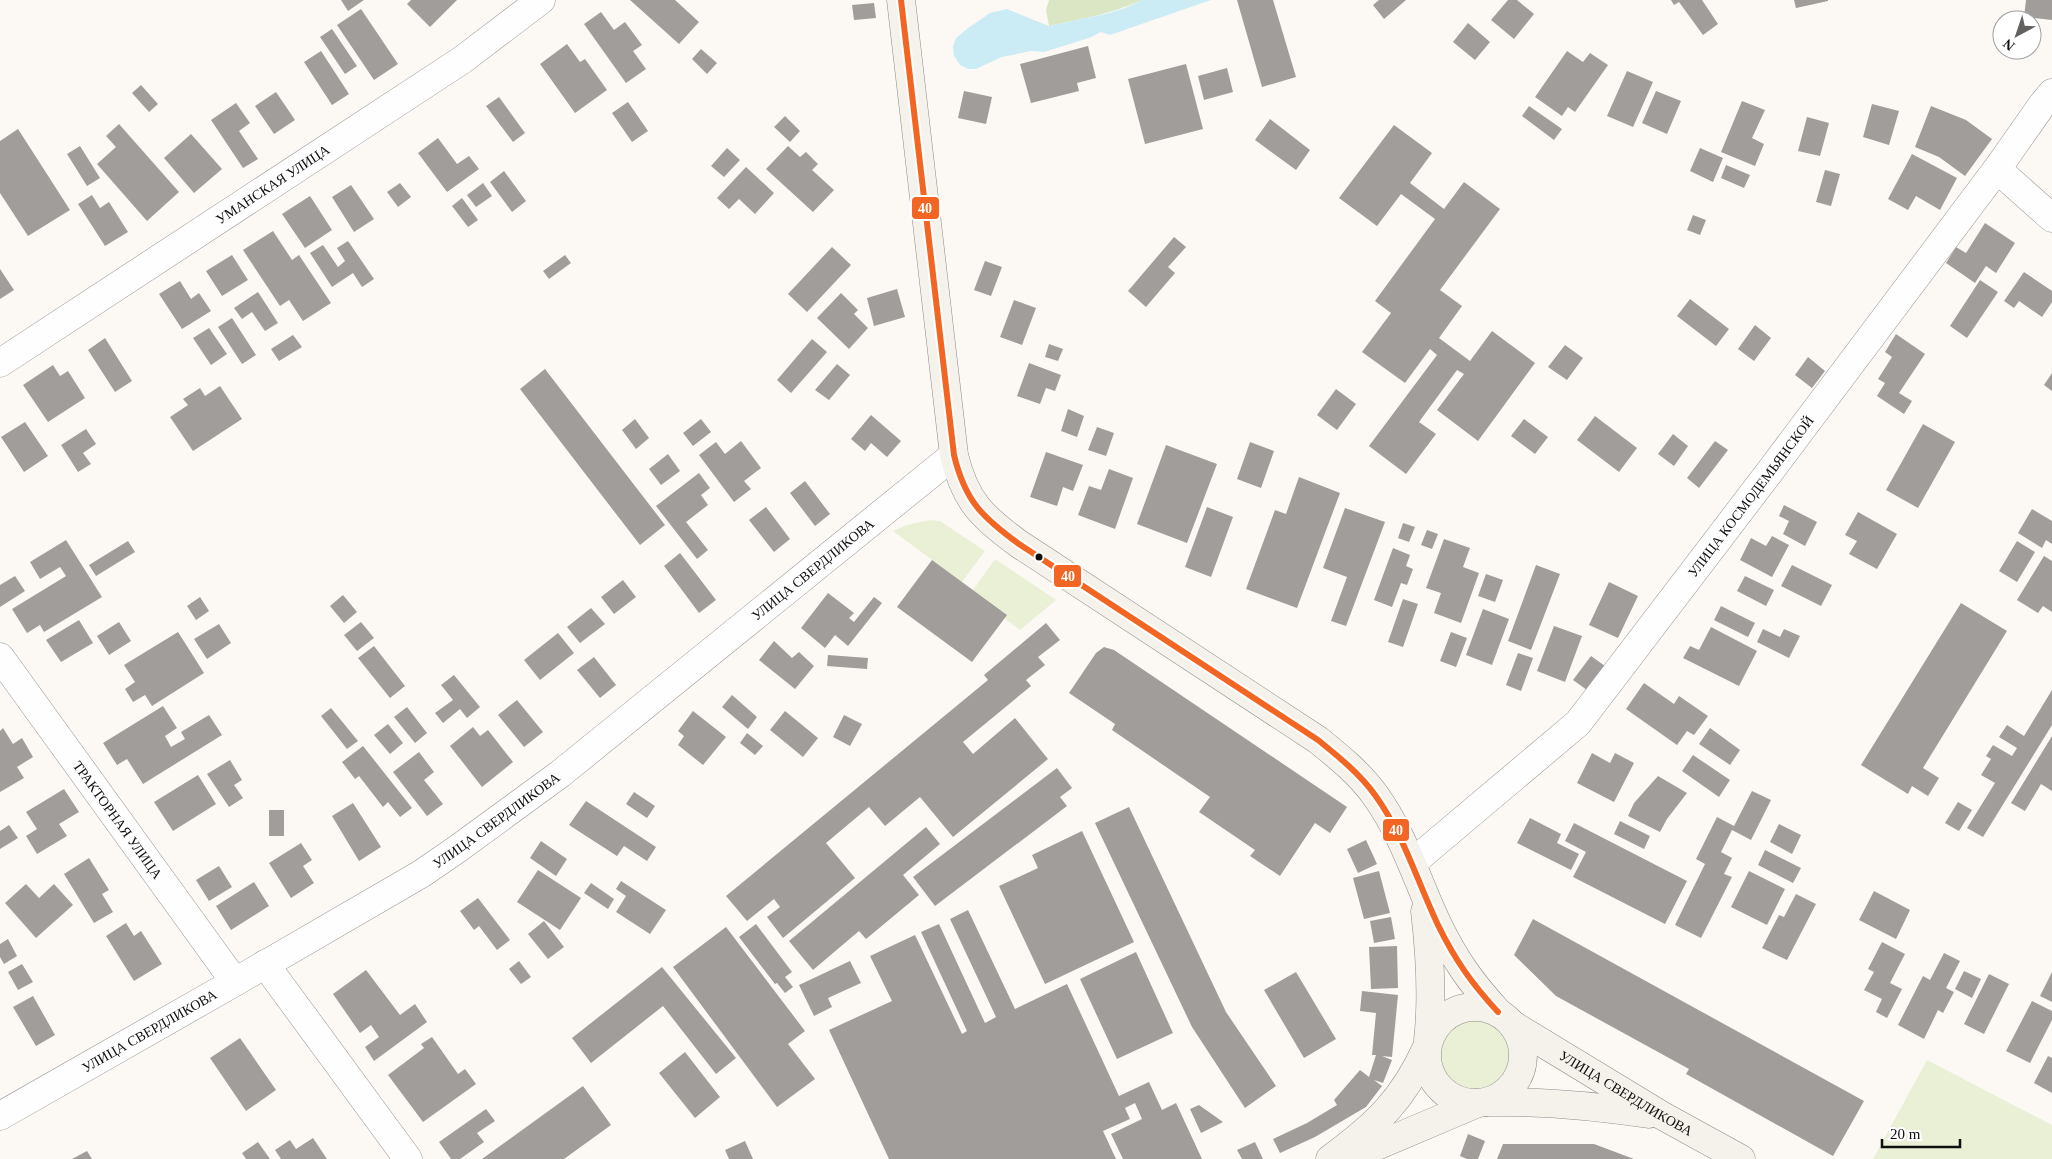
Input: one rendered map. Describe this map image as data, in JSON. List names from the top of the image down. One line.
{"streets":{"street":["УМАНСКАЯ УЛИЦА","УЛИЦА КОСМОДЕМЬЯНСКОЙ","УЛИЦА СВЕРДЛИКОВА","ТРАКТОРНАЯ УЛИЦА"]},"crossings":[["УЛИЦА КОСМОДЕМЬЯНСКОЙ","УЛИЦА СВЕРДЛИКОВА"],["УЛИЦА СВЕРДЛИКОВА","ТРАКТОРНАЯ УЛИЦА"]],"lines":["transit line 40"],"scale_bar":"20 m","north":"bottom left"}
